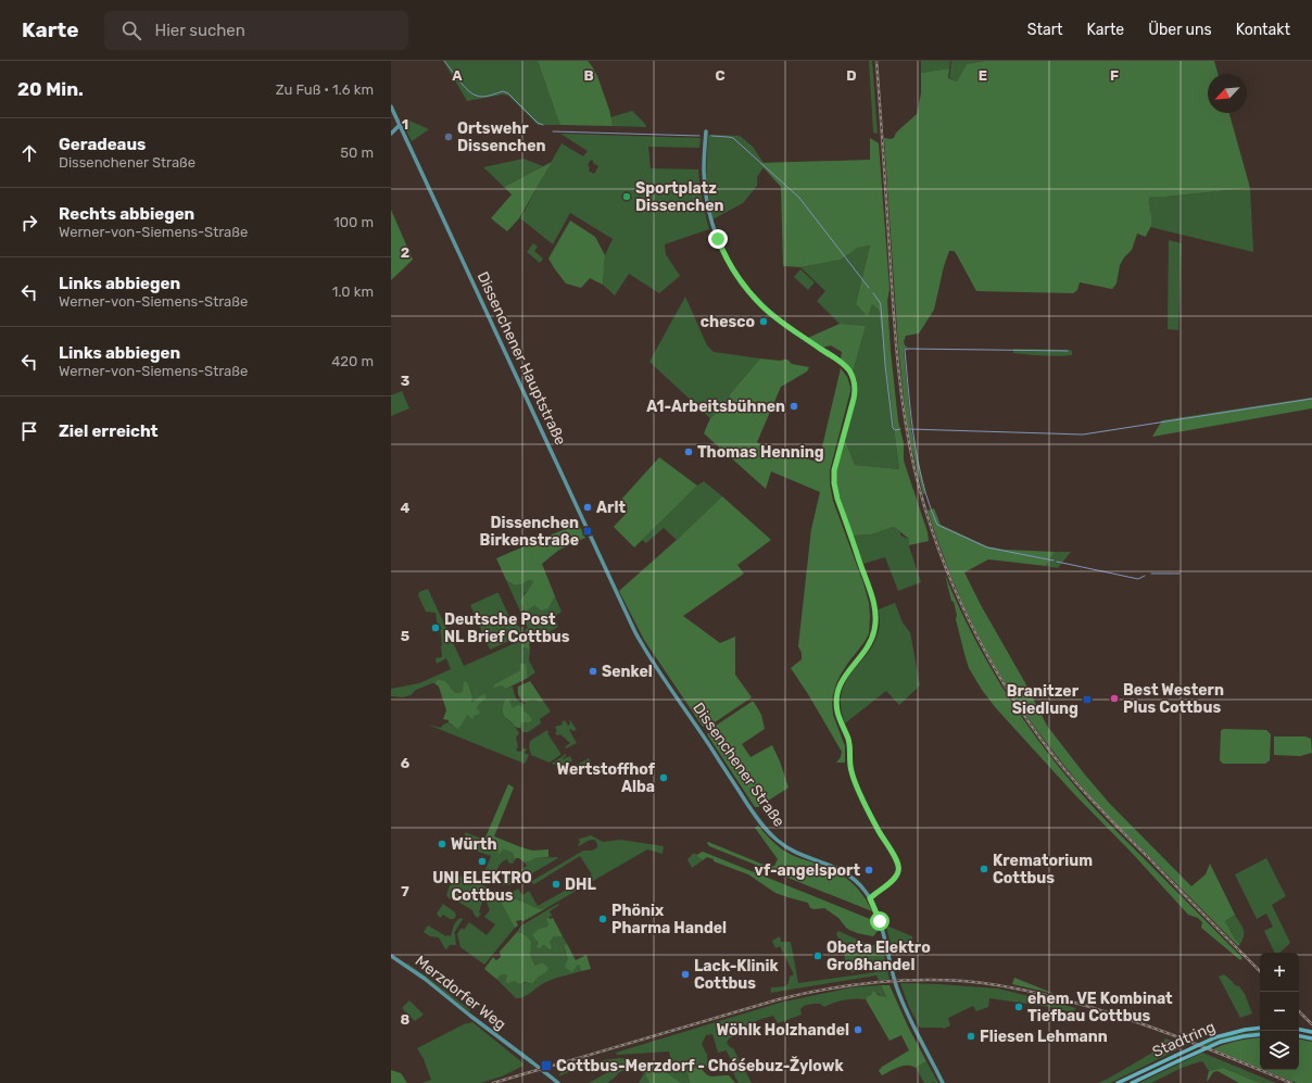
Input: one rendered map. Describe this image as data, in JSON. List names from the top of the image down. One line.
{"streets":{"main road":["Stadtring"],"street":["Dissenchener Hauptstraße","Dissenchener Straße","Merzdorfer Weg"]},"crossings":[["Dissenchener Hauptstraße","Dissenchener Straße"]],"places":{"other":["Ortswehr Dissenchen","Sportplatz Dissenchen","chesco","A1-Arbeitsbühnen","Thomas Henning","Arlt","Deutsche Post NL Brief Cottbus","Senkel","Best Western Plus Cottbus","Wertstoffhof Alba","Würth","UNI ELEKTRO Cottbus","Krematorium Cottbus","vf-angelsport","DHL","Phönix Pharma Handel","Obeta Elektro Großhandel","Lack-Klinik Cottbus","ehem. VE Kombinat Tiefbau Cottbus","Wöhlk Holzhandel","Fliesen Lehmann"],"transit":["Dissenchen Birkenstraße","Branitzer Siedlung","Cottbus-Merzdorf - Chóśebuz-Žylowk"]},"north":"bottom left","page":{"header":"Karte","search":"Hier suchen","nav":["Start","Karte","Über uns","Kontakt"],"heading":["20 Min.","Zu Fuß · 1.6 km"],"list":[["Geradeaus","Dissenchener Straße","50 m"],["Rechts abbiegen","Werner-von-Siemens-Straße","100 m"],["Links abbiegen","Werner-von-Siemens-Straße","1.0 km"],["Links abbiegen","Werner-von-Siemens-Straße","420 m"],"Ziel erreicht"],"map_buttons":["+","−"]},"grid":{"columns":["A","B","C","D","E","F"],"rows":["1","2","3","4","5","6","7","8"]}}
